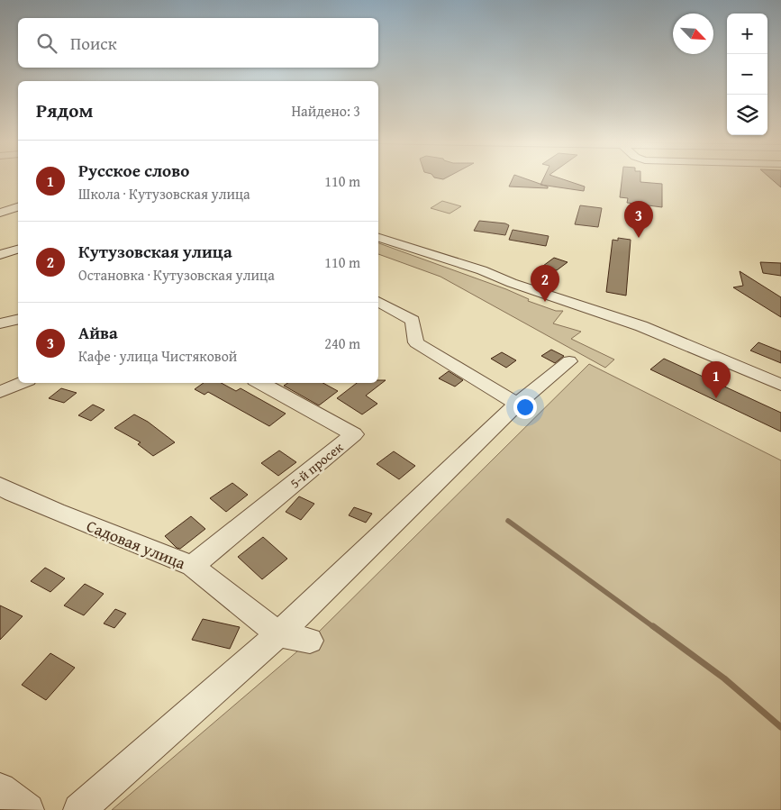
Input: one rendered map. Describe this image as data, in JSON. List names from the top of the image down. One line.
{"streets":{"street":["5-й просек","Садовая улица"]},"crossings":[["5-й просек","Садовая улица"]],"north":"bottom right","page":{"map_buttons":["+","−"],"search":"Поиск","heading":["Рядом","Найдено: 3"],"list":[{"mark":"1","name":"Русское слово","note":"Школа · Кутузовская улица","value":"110 m"},{"mark":"2","name":"Кутузовская улица","note":"Остановка · Кутузовская улица","value":"110 m"},{"mark":"3","name":"Айва","note":"Кафе · улица Чистяковой","value":"240 m"}],"pins":["3","2","1"]}}
